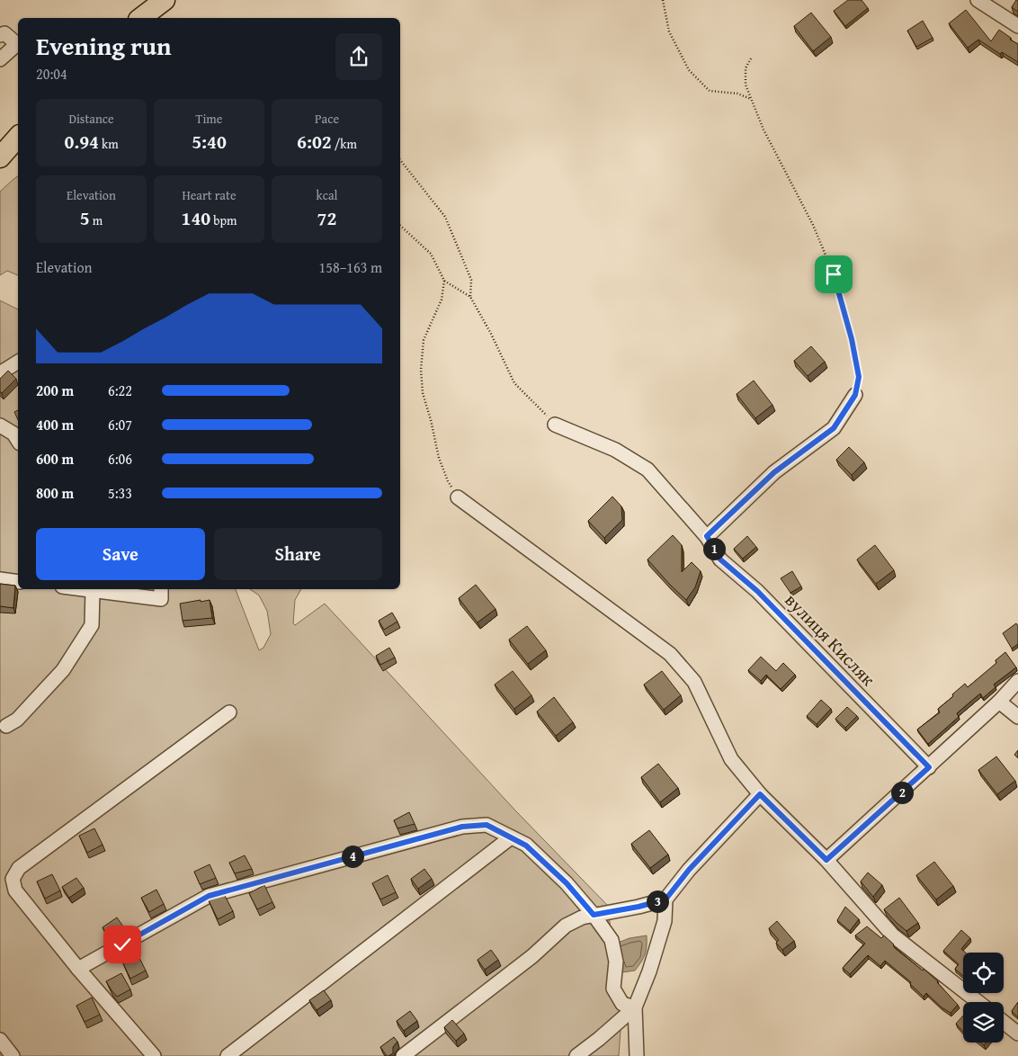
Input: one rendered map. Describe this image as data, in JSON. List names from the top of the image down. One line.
{"streets":{"street":["вулиця Кисляк"]},"page":{"heading":["Evening run","20:04"],"stats":[["Distance","0.94 km"],["Time","5:40"],["Pace","6:02 /km"],["Elevation","5 m"],["Heart rate","140 bpm"],["kcal","72"]],"chart":["Elevation","158–163 m"],"list":[{"name":"200 m","note":"6:22"},{"name":"400 m","note":"6:07"},{"name":"600 m","note":"6:06"},{"name":"800 m","note":"5:33"}],"buttons":["Save","Share"],"pins":["1","2","4","3"]}}
